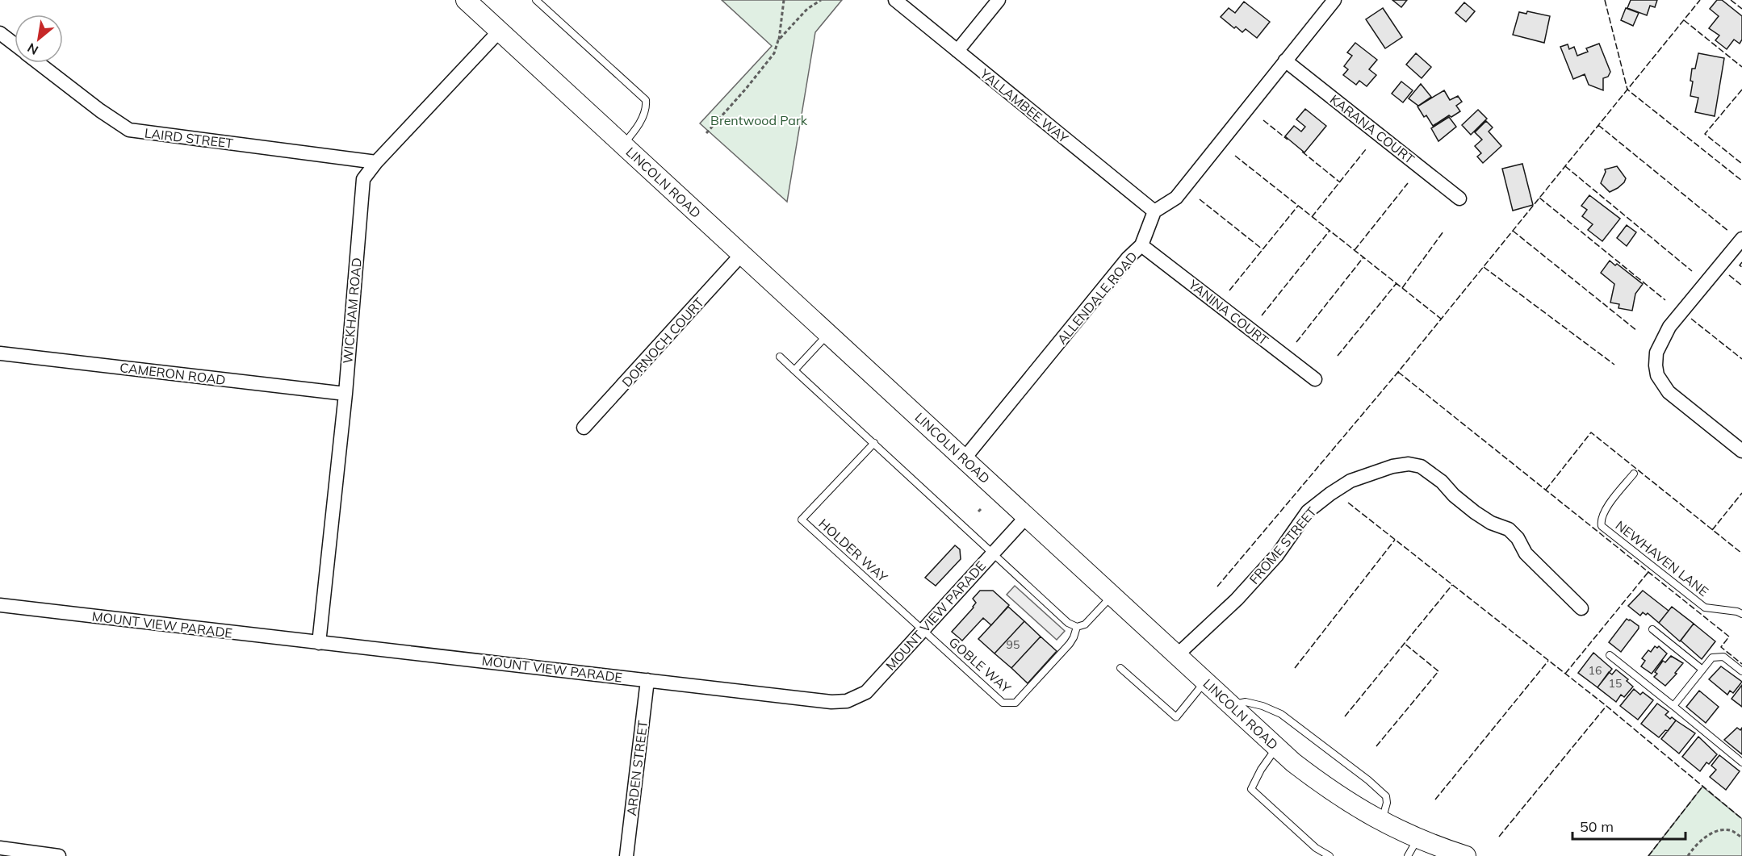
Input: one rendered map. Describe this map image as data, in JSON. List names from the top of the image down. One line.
{"streets":{"main road":["LINCOLN ROAD"],"street":["YALLAMBEE WAY","KARANA COURT","LAIRD STREET","ALLENDALE ROAD","WICKHAM ROAD","YANINA COURT","DORNOCH COURT","CAMERON ROAD","FROME STREET","MOUNT VIEW PARADE","ARDEN STREET"],"lane":["HOLDER WAY","NEWHAVEN LANE","GOBLE WAY"]},"crossings":[["YALLAMBEE WAY","ALLENDALE ROAD"],["LAIRD STREET","WICKHAM ROAD"],["LINCOLN ROAD","ALLENDALE ROAD"],["LINCOLN ROAD","WICKHAM ROAD"],["LINCOLN ROAD","DORNOCH COURT"],["LINCOLN ROAD","FROME STREET"],["LINCOLN ROAD","MOUNT VIEW PARADE"],["ALLENDALE ROAD","YANINA COURT"],["WICKHAM ROAD","CAMERON ROAD"],["WICKHAM ROAD","MOUNT VIEW PARADE"],["HOLDER WAY","MOUNT VIEW PARADE"],["HOLDER WAY","GOBLE WAY"],["MOUNT VIEW PARADE","GOBLE WAY"],["MOUNT VIEW PARADE","ARDEN STREET"]],"parks":["Brentwood Park"],"house_numbers":["95","16","15"],"scale_bar":"50 m","north":"bottom left"}
